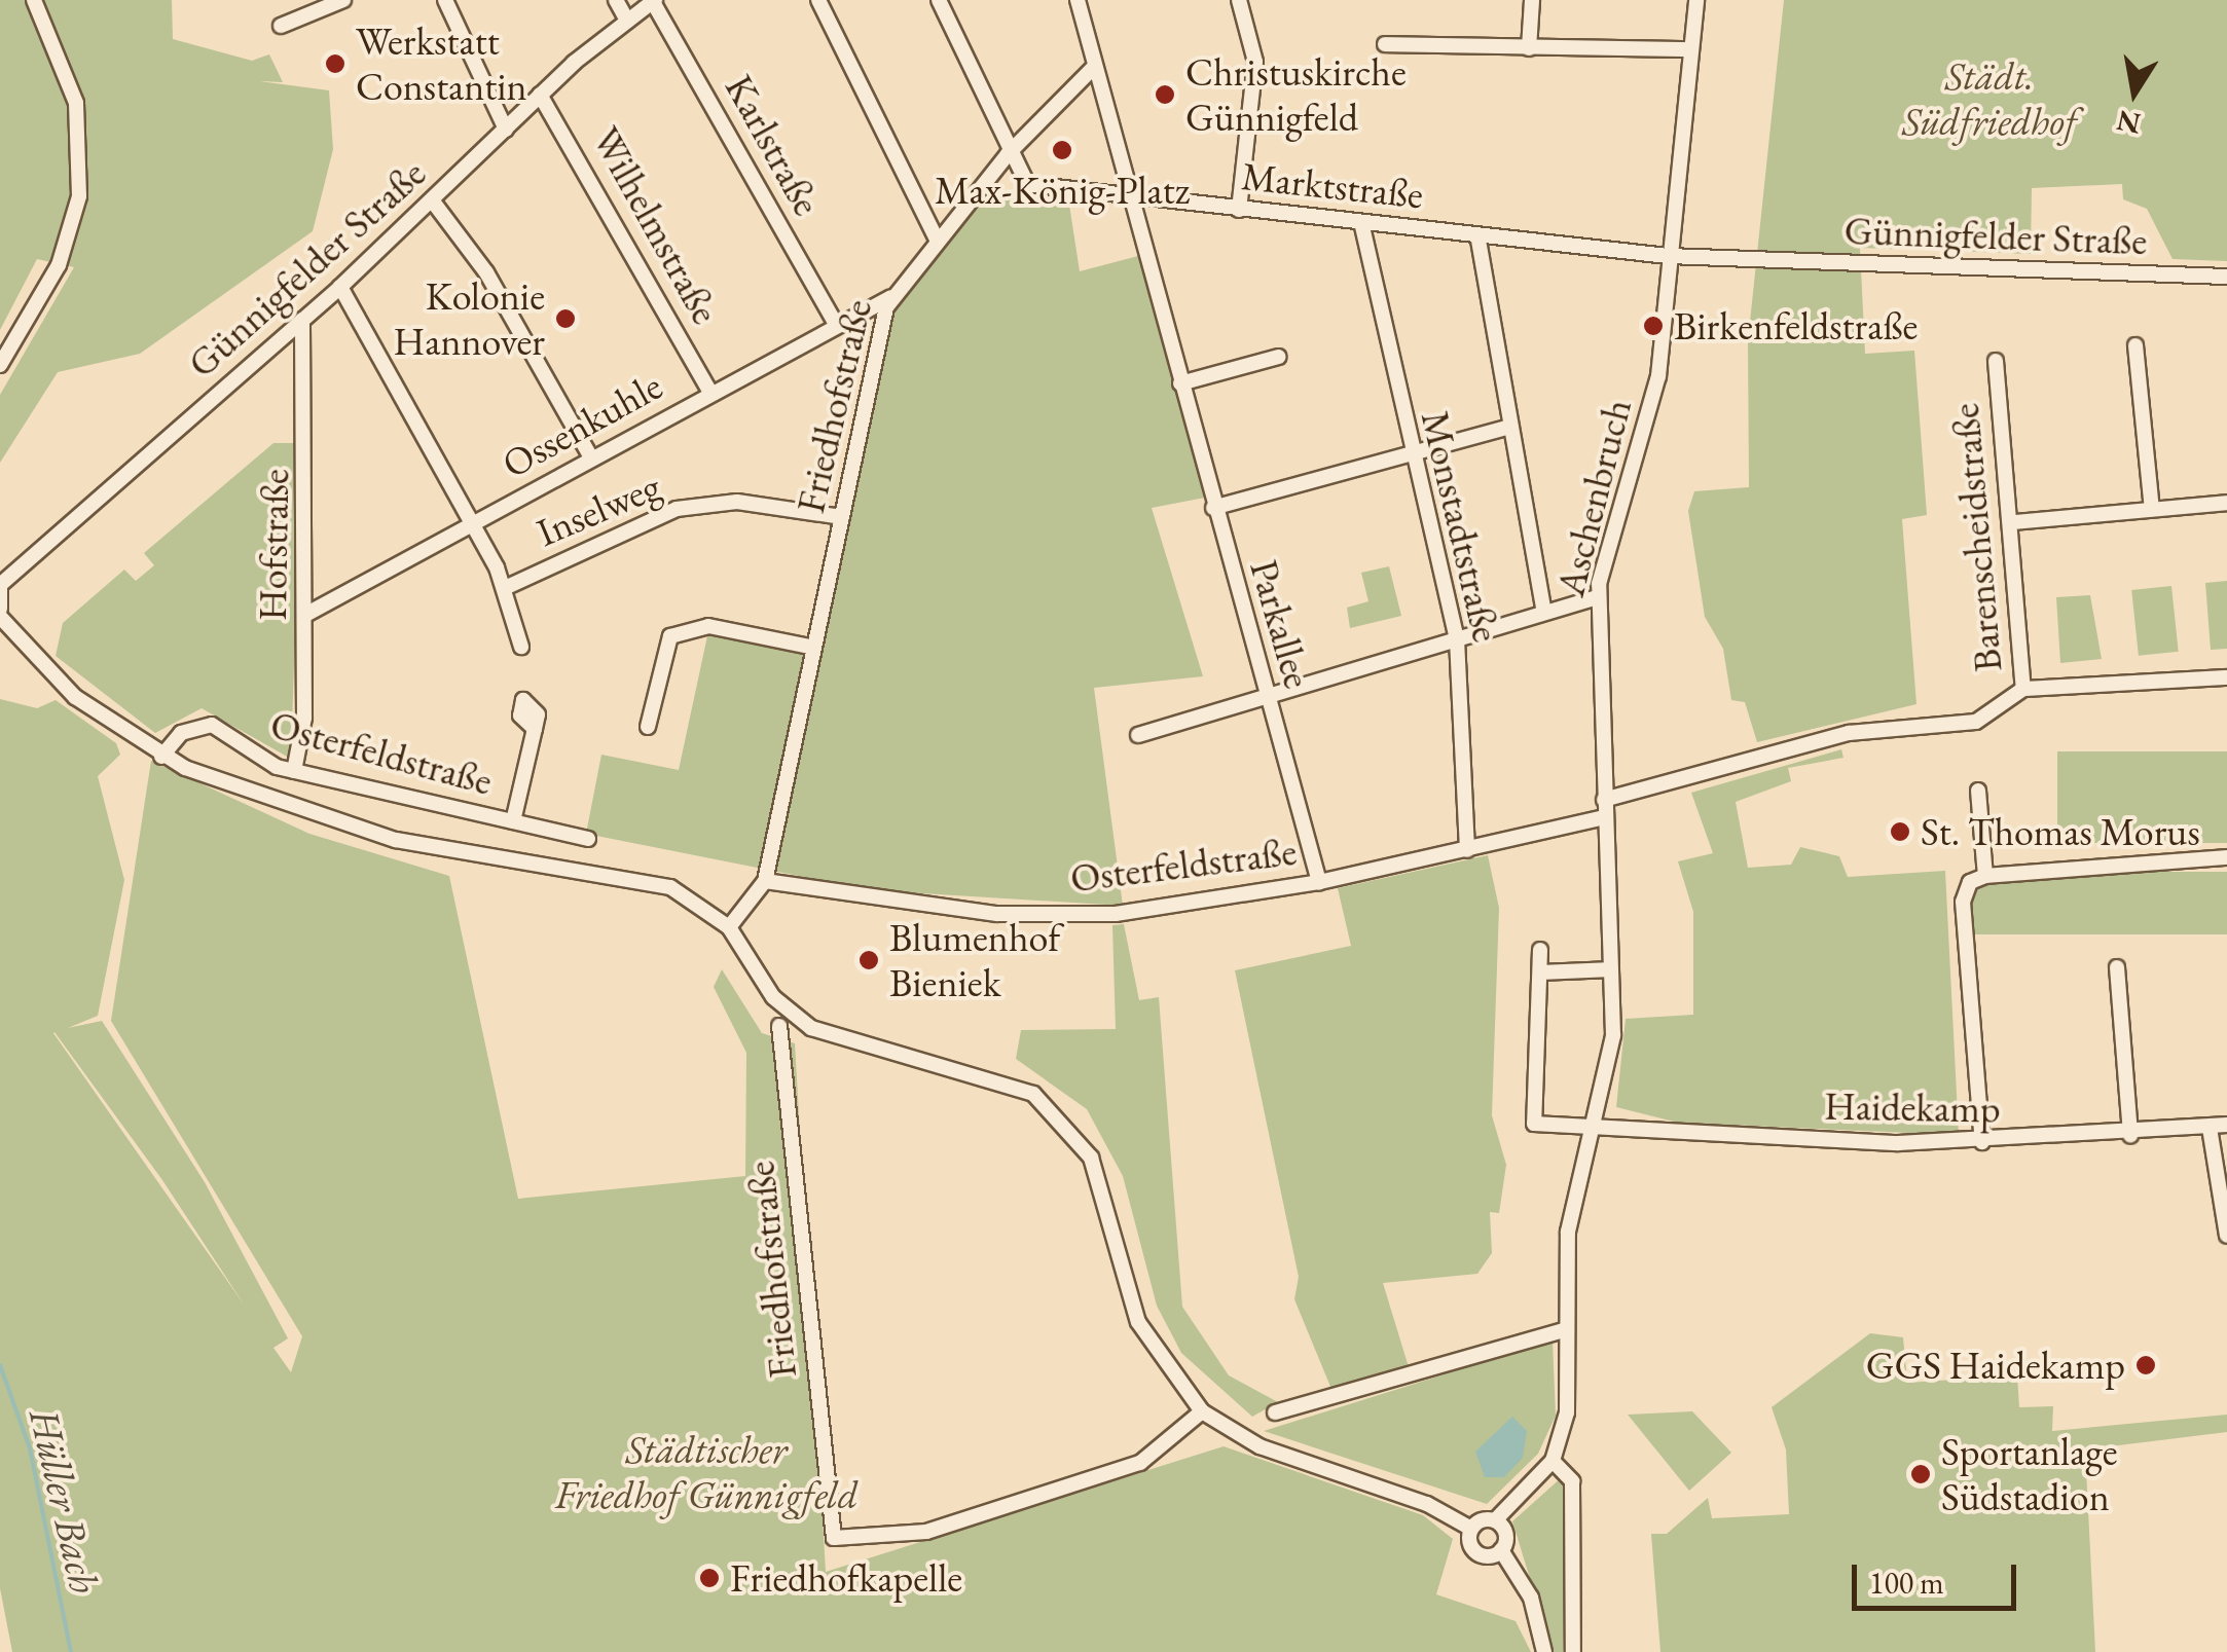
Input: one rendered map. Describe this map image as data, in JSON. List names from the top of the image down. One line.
{"streets":{"street":["Karlstraße","Marktstraße","Wilhelmstraße","Günnigfelder Straße","Friedhofstraße","Ossenkuhle","Aschenbruch","Inselweg","Monstadtstraße","Barenscheidstraße","Hofstraße","Parkallee","Osterfeldstraße","Haidekamp"]},"crossings":[["Karlstraße","Günnigfelder Straße"],["Karlstraße","Ossenkuhle"],["Marktstraße","Günnigfelder Straße"],["Marktstraße","Friedhofstraße"],["Marktstraße","Aschenbruch"],["Marktstraße","Monstadtstraße"],["Marktstraße","Parkallee"],["Wilhelmstraße","Günnigfelder Straße"],["Wilhelmstraße","Ossenkuhle"],["Günnigfelder Straße","Aschenbruch"],["Günnigfelder Straße","Hofstraße"],["Friedhofstraße","Ossenkuhle"],["Friedhofstraße","Inselweg"],["Friedhofstraße","Parkallee"],["Friedhofstraße","Osterfeldstraße"],["Ossenkuhle","Hofstraße"],["Aschenbruch","Osterfeldstraße"],["Aschenbruch","Haidekamp"],["Monstadtstraße","Osterfeldstraße"],["Hofstraße","Osterfeldstraße"],["Parkallee","Osterfeldstraße"]],"water":["Hüller Bach"],"parks":["Städt. Südfriedhof","Städtischer Friedhof Günnigfeld"],"places":["Werkstatt Constantin","Christuskirche Günnigfeld","Max-König-Platz","Kolonie Hannover","Birkenfeldstraße","St. Thomas Morus","Blumenhof Bieniek","GGS Haidekamp","Sportanlage Südstadion","Friedhofkapelle"],"scale_bar":"100 m","north":"bottom"}
